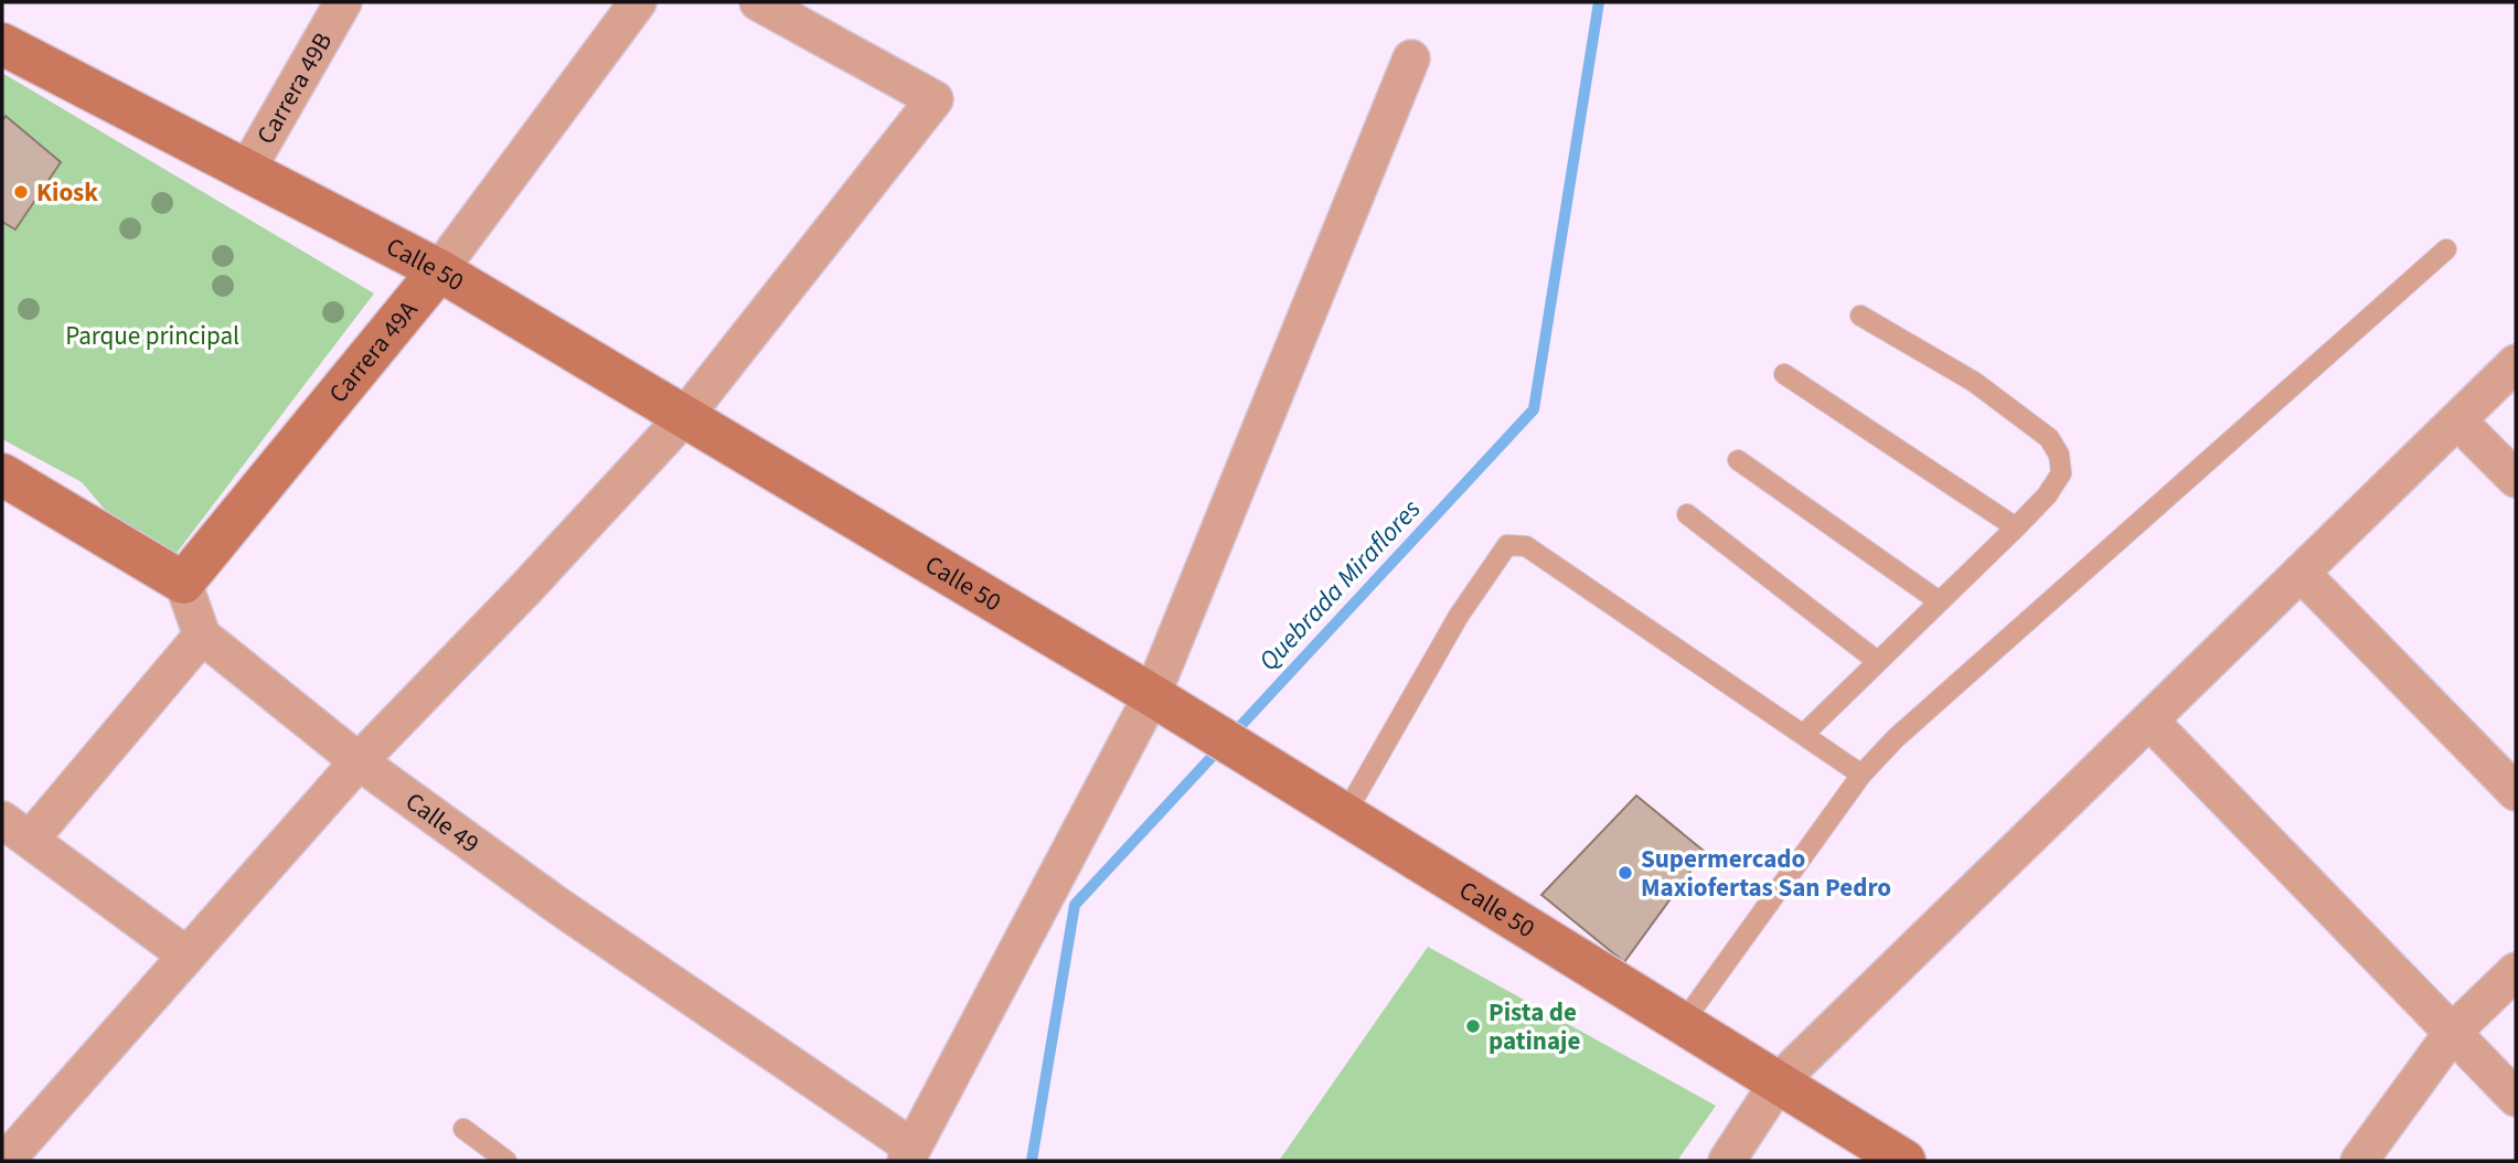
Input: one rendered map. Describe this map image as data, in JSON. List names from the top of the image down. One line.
{"streets":{"street":["Carrera 49B","Calle 50","Carrera 49A","Calle 49"]},"crossings":[["Carrera 49B","Calle 50"],["Calle 50","Carrera 49A"]],"water":["Quebrada Miraflores"],"parks":["Parque principal"],"places":["Kiosk","Supermercado Maxiofertas San Pedro","Pista de patinaje"]}
